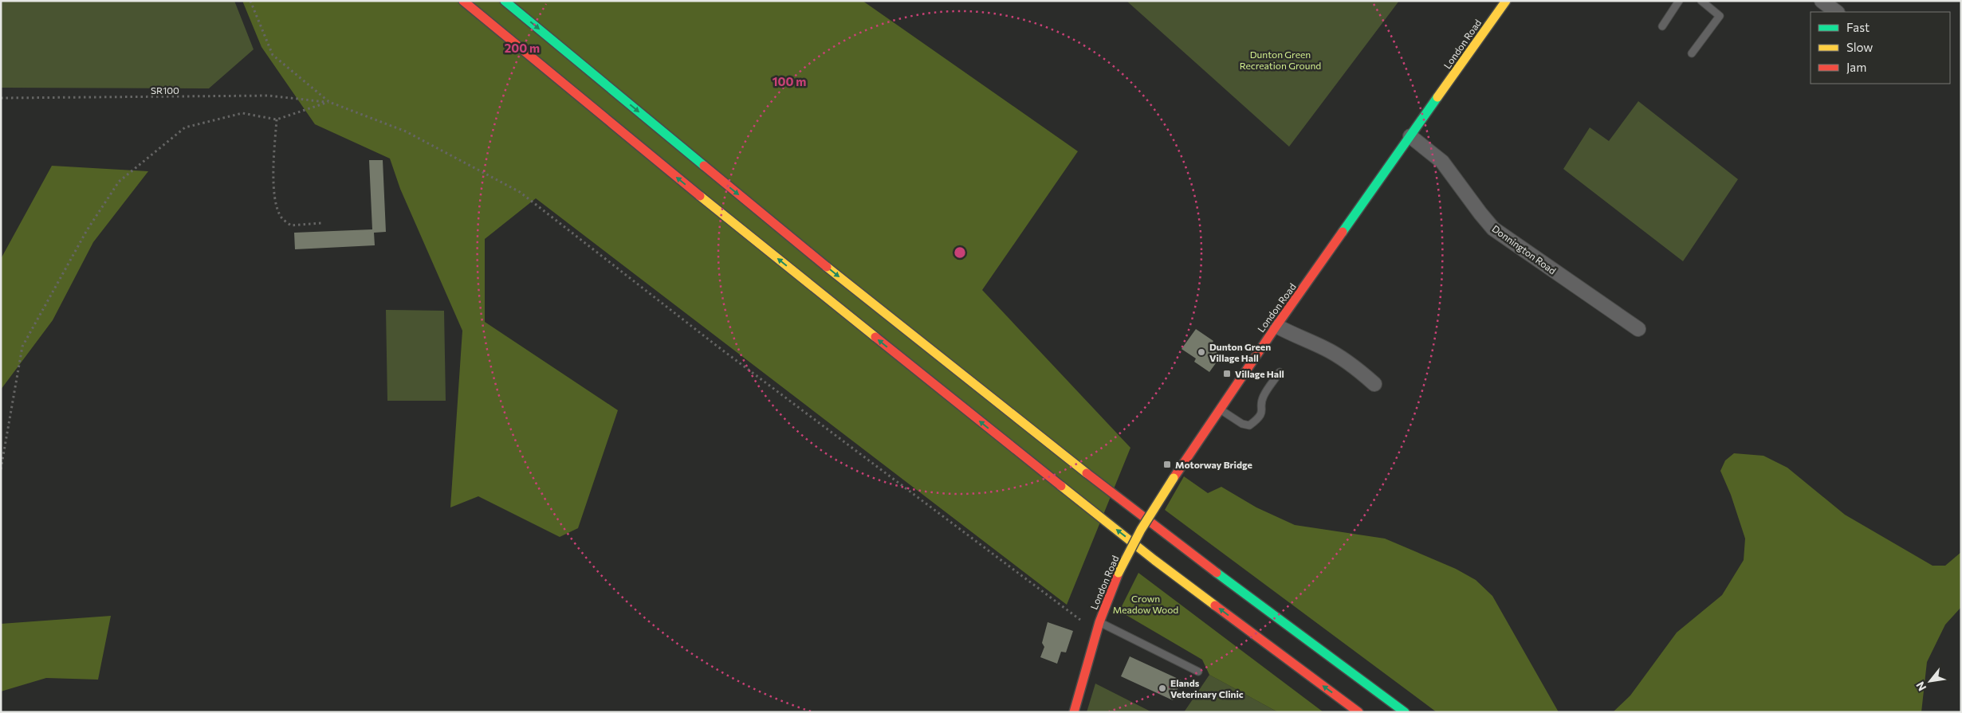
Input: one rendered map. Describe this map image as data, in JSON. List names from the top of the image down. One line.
{"streets":{"main road":["London Road"],"street":["Donnington Road"],"path":["SR100"]},"crossings":[["London Road","Donnington Road"]],"parks":["Dunton Green Recreation Ground","Crown Meadow Wood"],"places":{"other":["Dunton Green Village Hall","Elands Veterinary Clinic"],"transit":["Village Hall","Motorway Bridge"]},"legend":["Fast","Slow","Jam"],"north":"bottom left","rings":["200 m","100 m"]}
